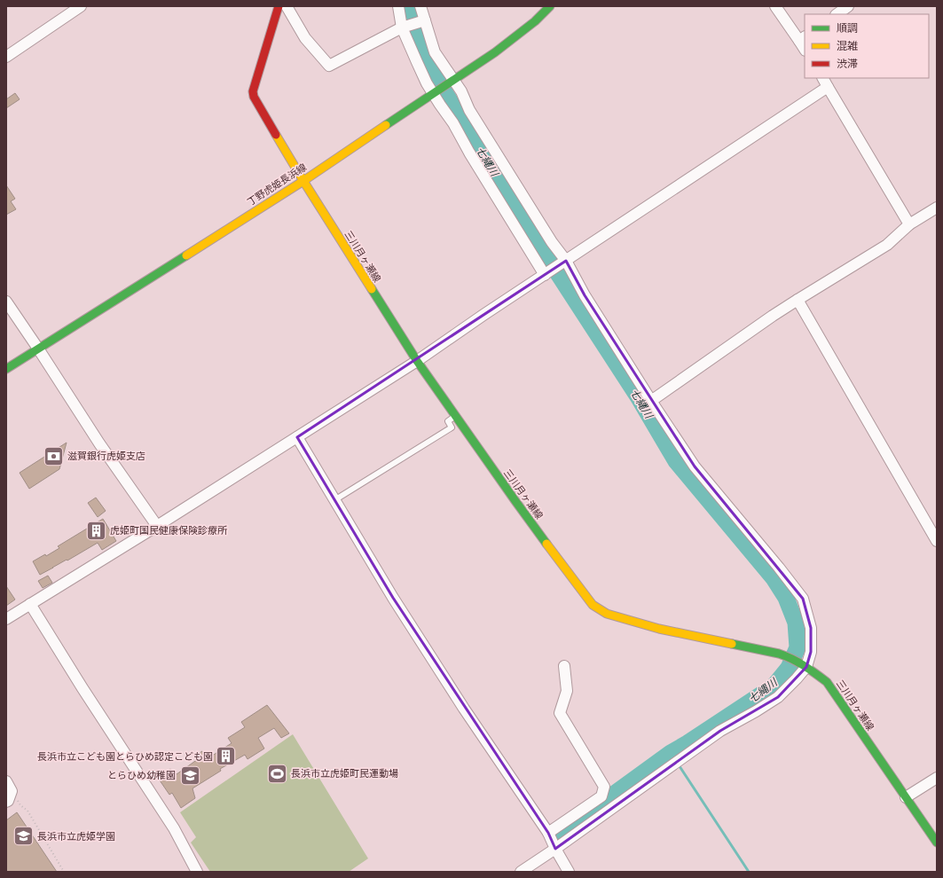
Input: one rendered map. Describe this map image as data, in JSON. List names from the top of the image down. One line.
{"streets":{"main road":["丁野虎姫長浜線","三川月ヶ瀬線"]},"crossings":[["丁野虎姫長浜線","三川月ヶ瀬線"]],"water":["七縄川"],"places":{"bank":["滋賀銀行虎姫支店"],"building":["虎姫町国民健康保険診療所","長浜市立こども園とらひめ認定こども園"],"sports":["長浜市立虎姫町民運動場"],"school or university":["とらひめ幼稚園","長浜市立虎姫学園"]},"legend":["順調","混雑","渋滞"]}
